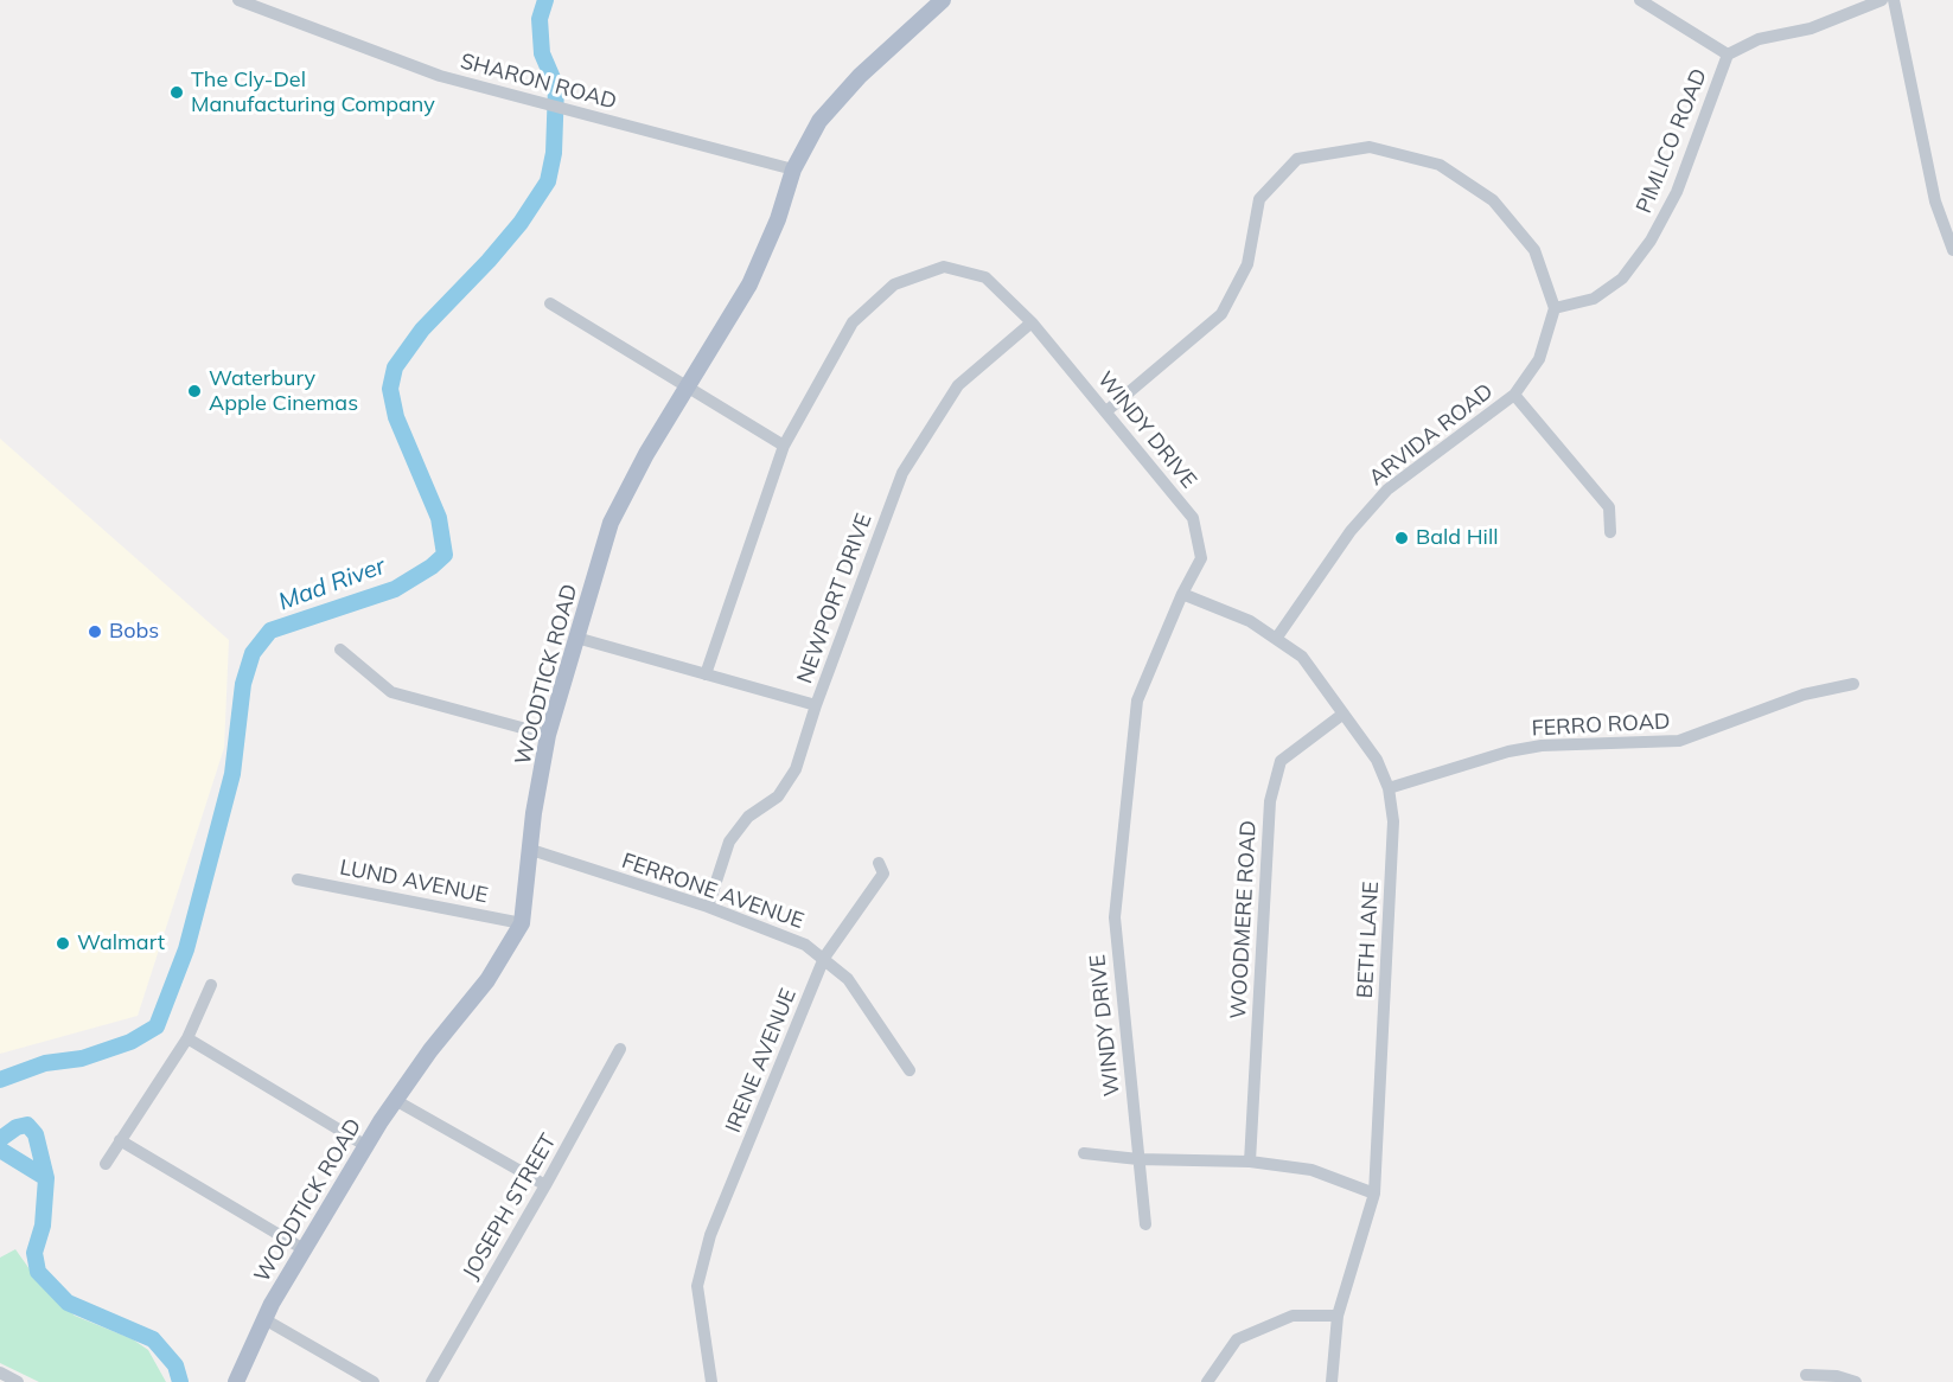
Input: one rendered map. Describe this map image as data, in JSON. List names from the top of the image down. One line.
{"streets":{"main road":["WOODTICK ROAD"],"street":["SHARON ROAD","PIMLICO ROAD","WINDY DRIVE","ARVIDA ROAD","NEWPORT DRIVE","FERRO ROAD","LUND AVENUE","FERRONE AVENUE","WOODMERE ROAD","BETH LANE","IRENE AVENUE","JOSEPH STREET"]},"crossings":[["SHARON ROAD","WOODTICK ROAD"],["PIMLICO ROAD","ARVIDA ROAD"],["WINDY DRIVE","NEWPORT DRIVE"],["WINDY DRIVE","BETH LANE"],["ARVIDA ROAD","BETH LANE"],["NEWPORT DRIVE","FERRONE AVENUE"],["WOODTICK ROAD","LUND AVENUE"],["WOODTICK ROAD","FERRONE AVENUE"],["FERRO ROAD","BETH LANE"],["FERRONE AVENUE","IRENE AVENUE"],["WOODMERE ROAD","BETH LANE"]],"water":["Mad River"],"places":["The Cly-Del Manufacturing Company","Waterbury Apple Cinemas","Bald Hill","Bobs","Walmart"]}
